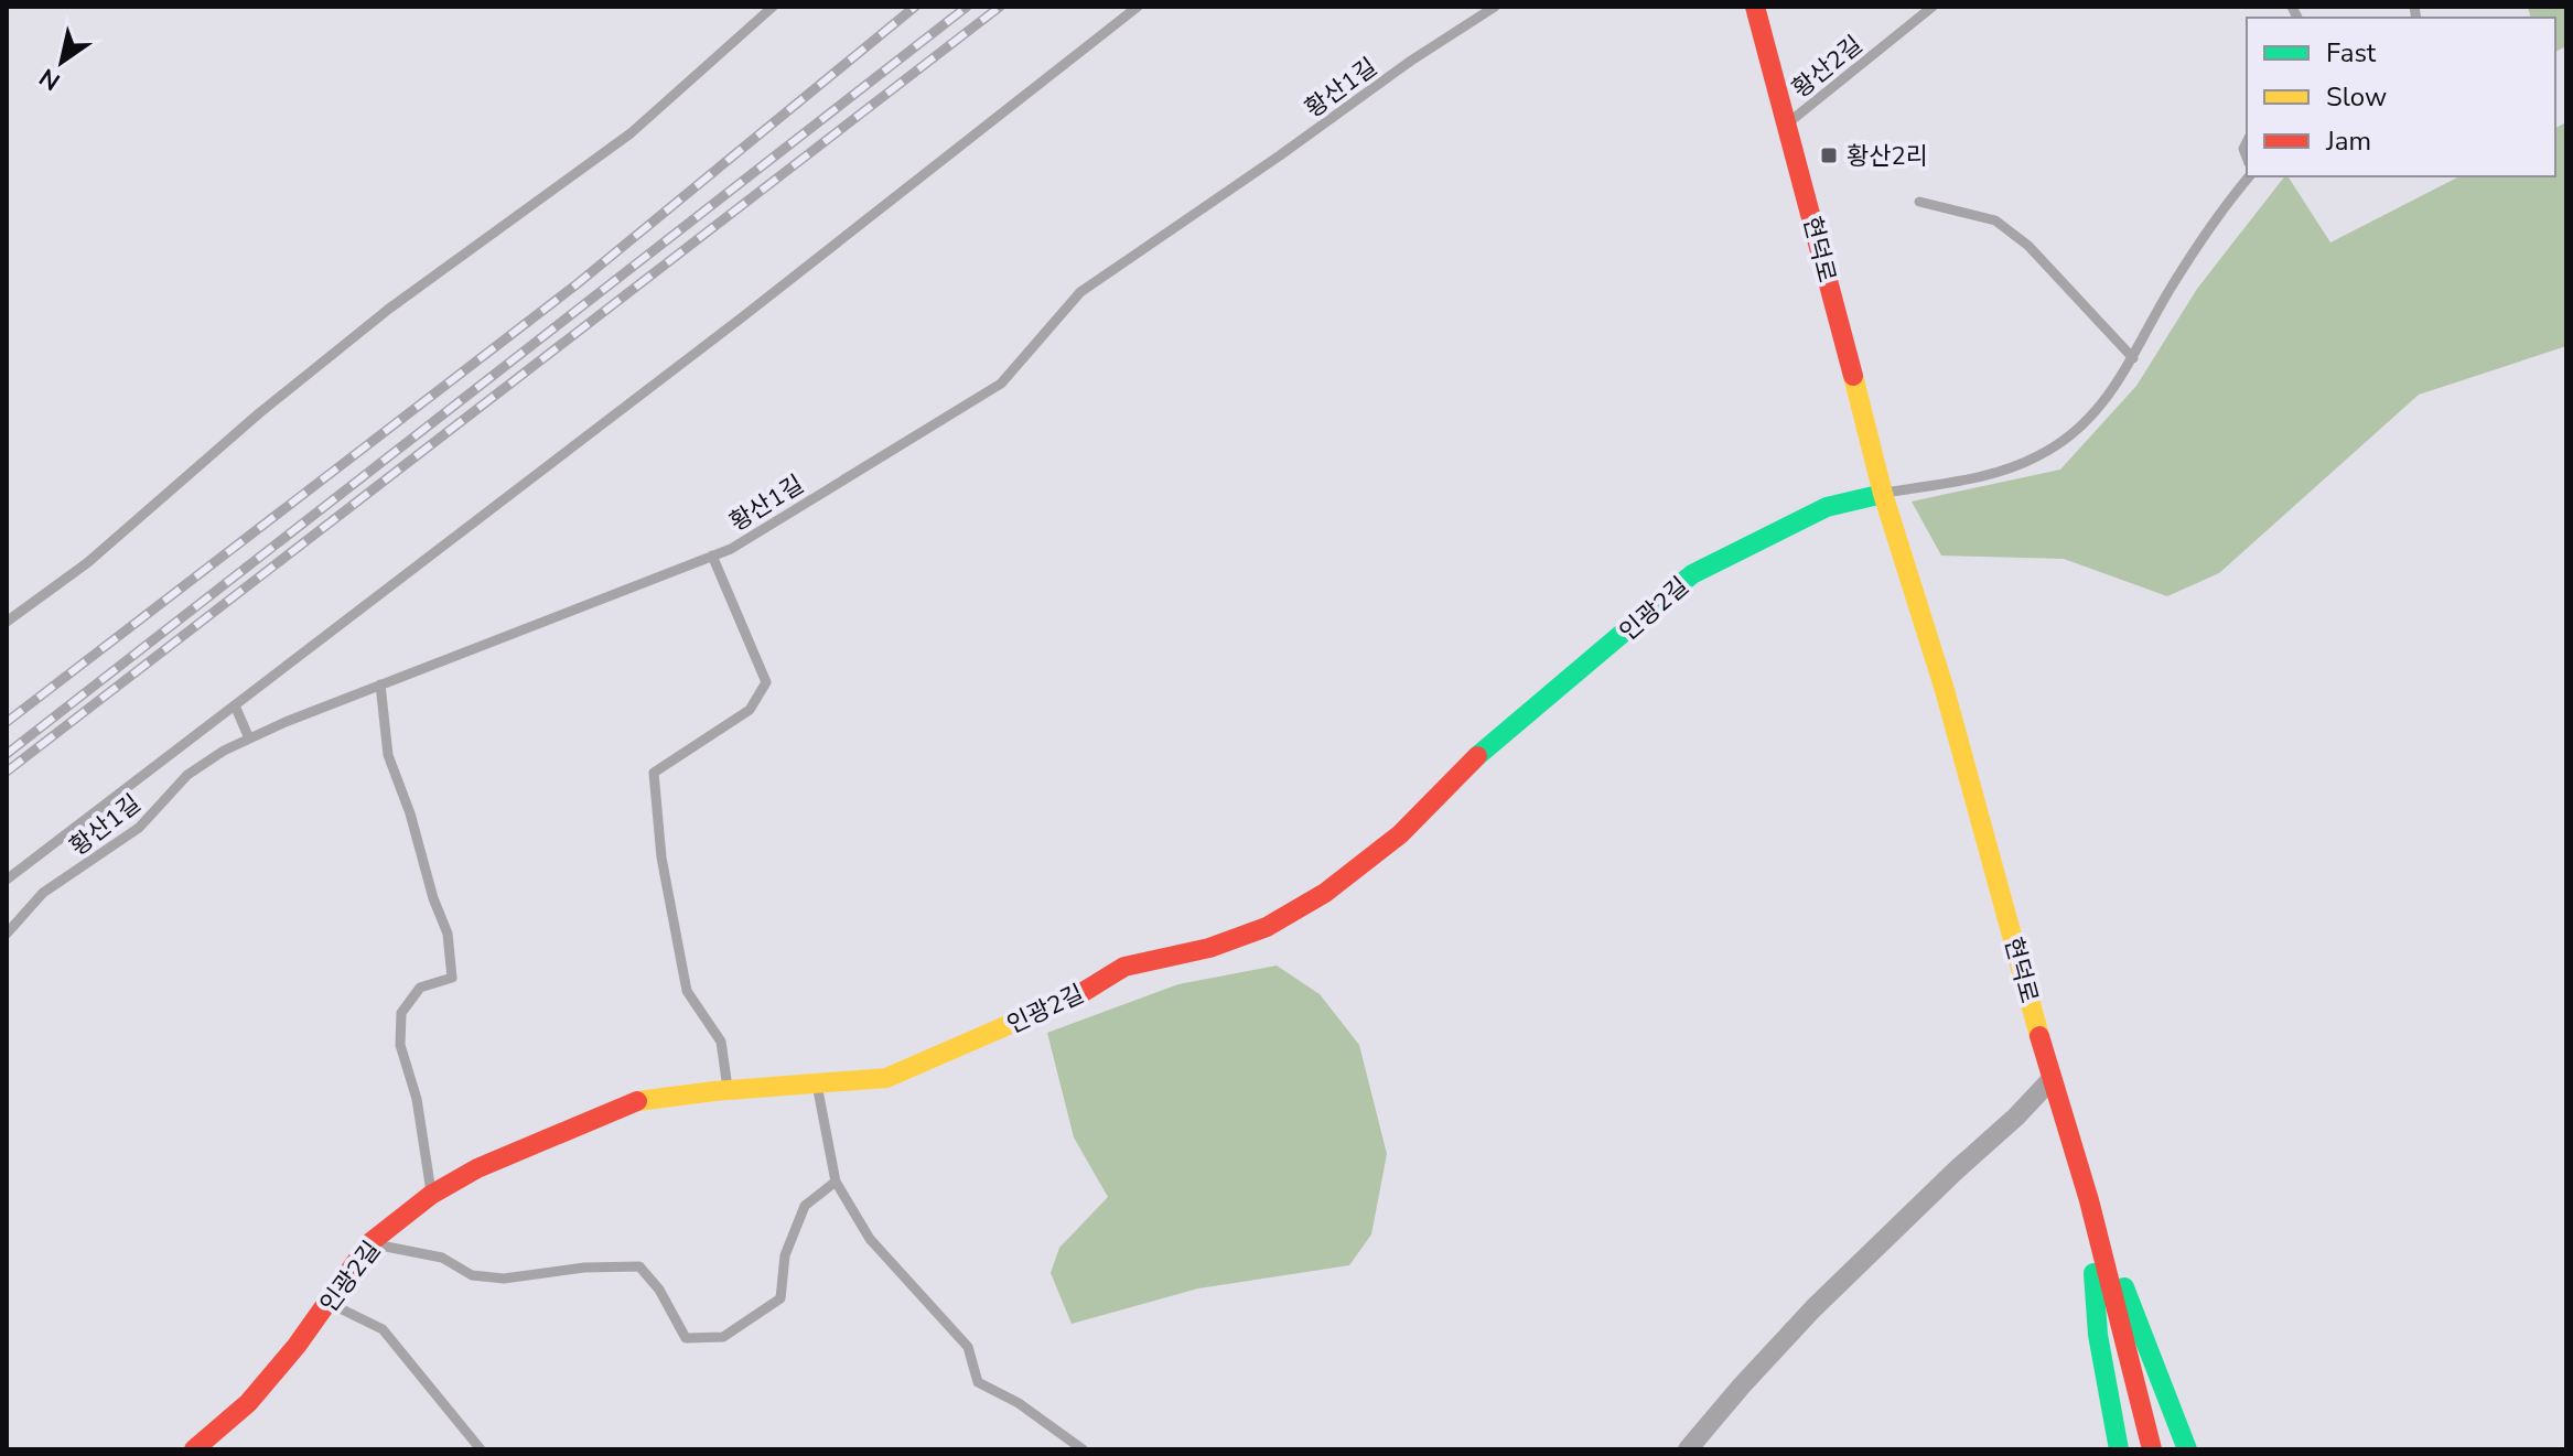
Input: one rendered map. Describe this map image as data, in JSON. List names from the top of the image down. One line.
{"streets":{"street":["현덕로","인광2길"],"lane":["황산2길","황산1길"]},"crossings":[["황산2길","현덕로"],["현덕로","인광2길"]],"places":{"transit":["황산2리"]},"legend":["Fast","Slow","Jam"],"north":"bottom left"}
